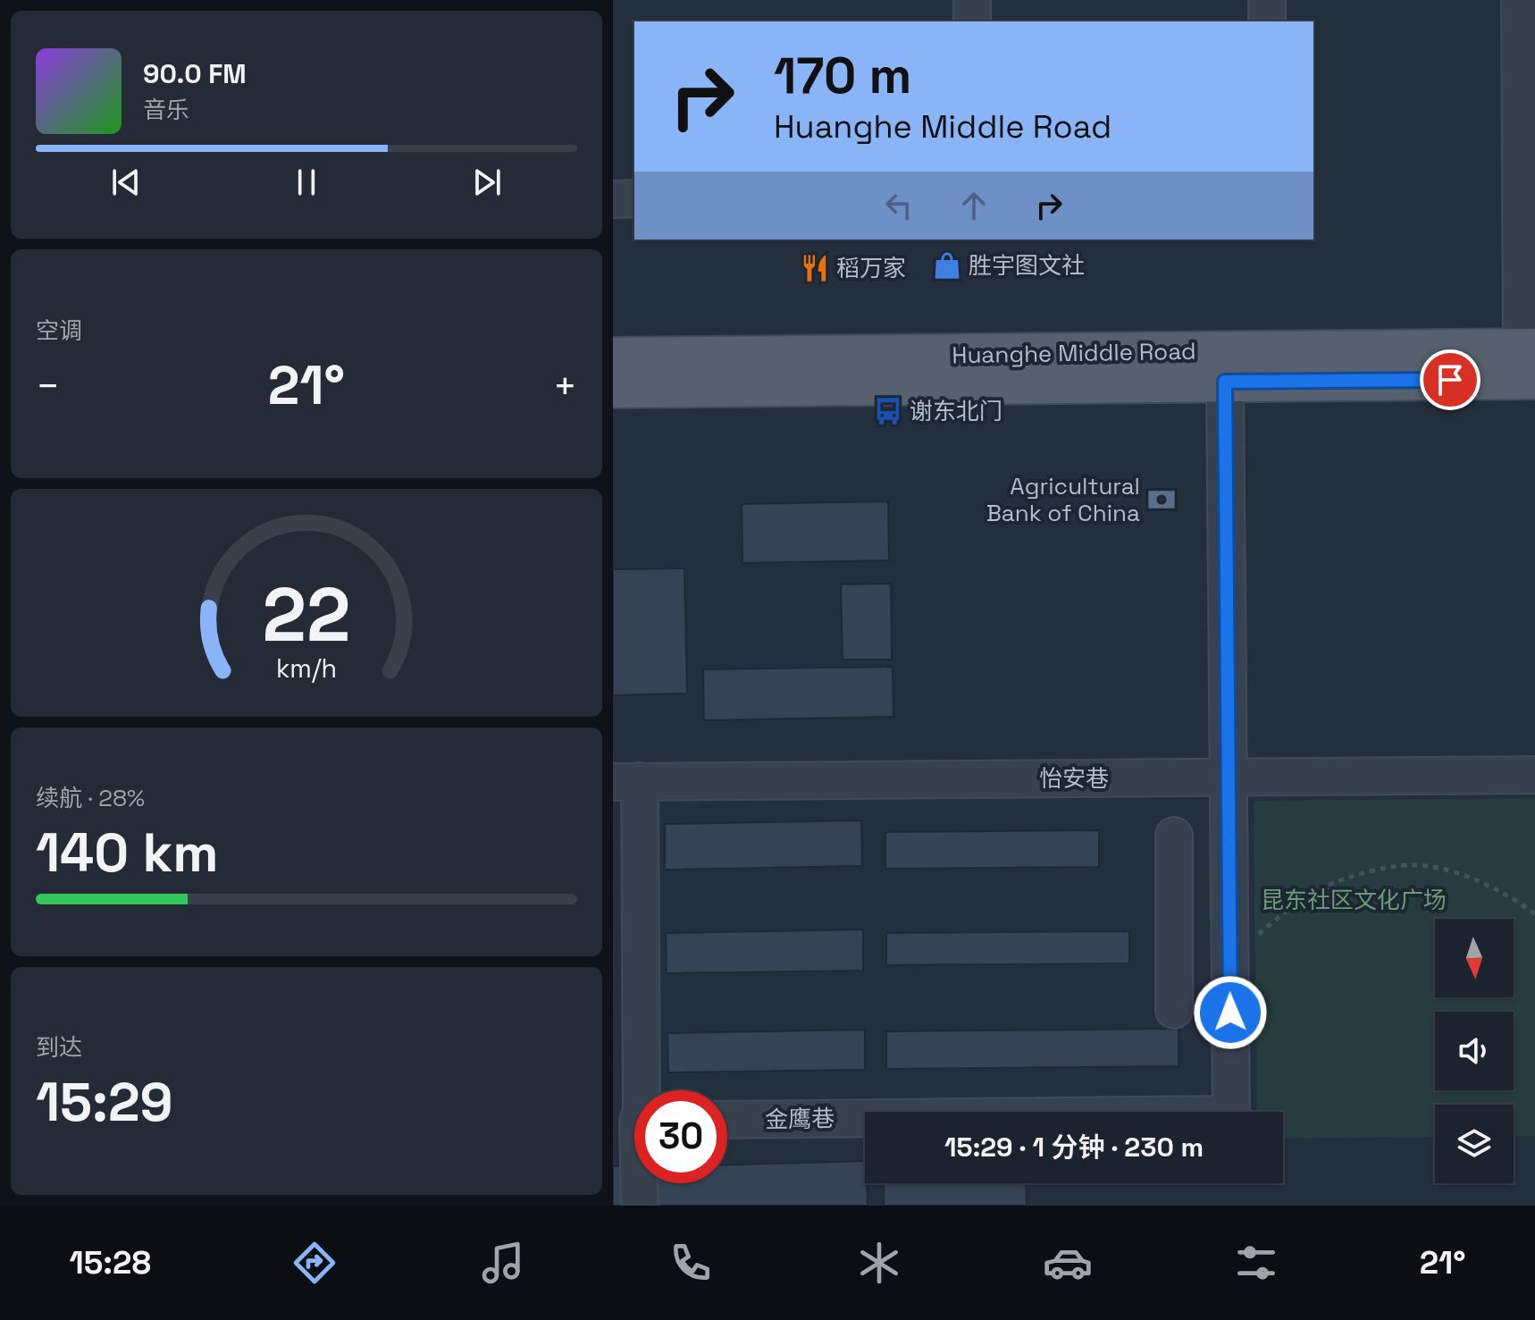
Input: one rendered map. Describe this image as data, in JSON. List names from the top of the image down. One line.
{"streets":{"main road":["Huanghe Middle Road"],"street":["怡安巷","金鹰巷"]},"parks":["昆东社区文化广场"],"places":{"shop":["胜宇图文社"],"restaurant":["稻万家"],"bus stop":["谢东北门"],"bank":["Agricultural Bank of China"]},"north":"bottom","page":{"turn":["170 m","Huanghe Middle Road"],"song":["90.0 FM","音乐"],"tile":["空调",["续航 · 28%","140 km"],["到达","15:29"]],"heat":["−","21°","+"],"limit":"30","trip":"15:29 · 1 分钟 · 230 m","tabs":["15:28","21°"],"gauge":["22","km/h"]}}
